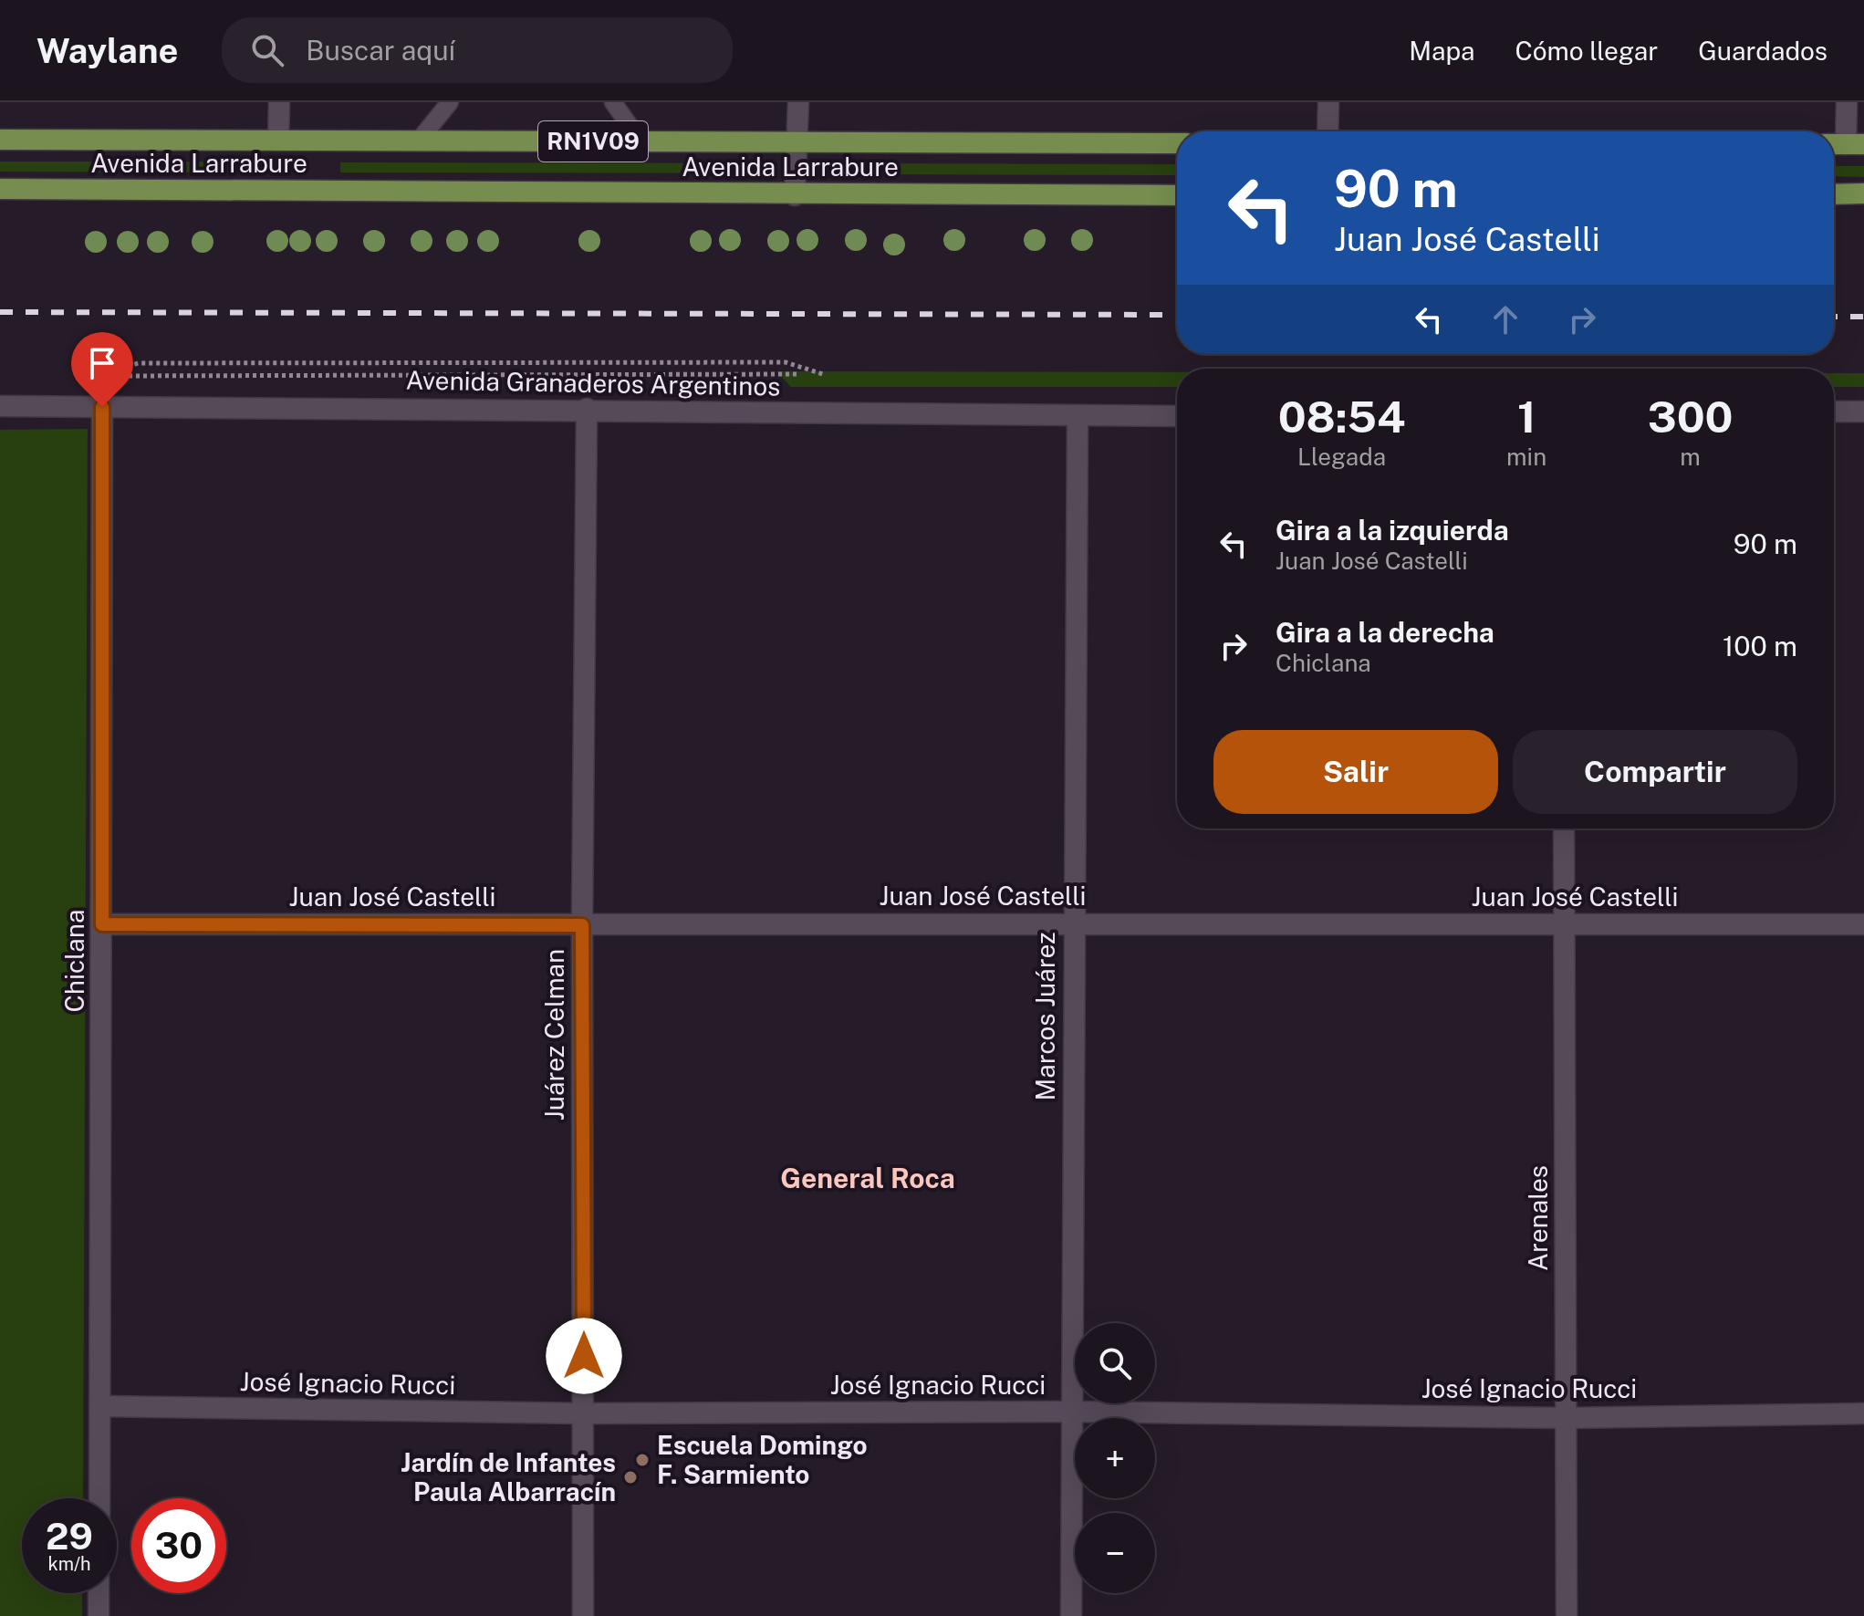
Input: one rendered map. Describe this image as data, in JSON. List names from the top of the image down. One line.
{"streets":{"main road":["RN1V09","Avenida Larrabure"],"street":["Avenida Granaderos Argentinos","Juan José Castelli","Chiclana","Marcos Juárez","Juárez Celman","Arenales","José Ignacio Rucci"]},"crossings":[["Avenida Granaderos Argentinos","Chiclana"],["Avenida Granaderos Argentinos","Marcos Juárez"],["Avenida Granaderos Argentinos","Juárez Celman"],["Juan José Castelli","Chiclana"],["Juan José Castelli","Marcos Juárez"],["Juan José Castelli","Juárez Celman"],["Juan José Castelli","Arenales"],["Chiclana","José Ignacio Rucci"],["Marcos Juárez","José Ignacio Rucci"],["Juárez Celman","José Ignacio Rucci"],["Arenales","José Ignacio Rucci"]],"districts":["General Roca"],"places":["Escuela Domingo F. Sarmiento","Jardín de Infantes Paula Albarracín"],"page":{"header":"Waylane","search":"Buscar aquí","nav":["Mapa","Cómo llegar","Guardados"],"turn":["90 m","Juan José Castelli"],"eta":["08:54","Llegada","1","min","300","m"],"list":[{"name":"Gira a la izquierda","note":"Juan José Castelli","value":"90 m"},{"name":"Gira a la derecha","note":"Chiclana","value":"100 m"}],"buttons":["Salir","Compartir"],"map_buttons":["+","−"],"speed":"29 km/h","limit":"30"}}
